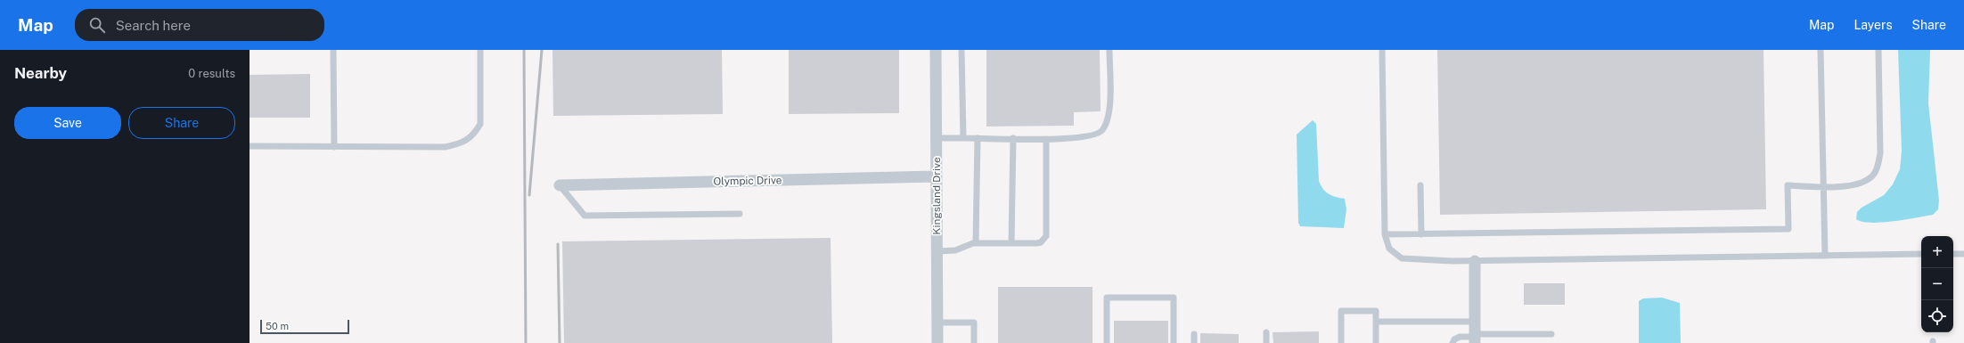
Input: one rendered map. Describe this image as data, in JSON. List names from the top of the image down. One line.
{"streets":{"street":["Olympic Drive","Kingsland Drive"]},"crossings":[["Olympic Drive","Kingsland Drive"]],"scale_bar":"50 m","page":{"header":"Map","search":"Search here","nav":["Map","Layers","Share"],"heading":["Nearby","0 results"],"buttons":["Save","Share"],"map_buttons":["+","−"],"scale":"50 m"}}
